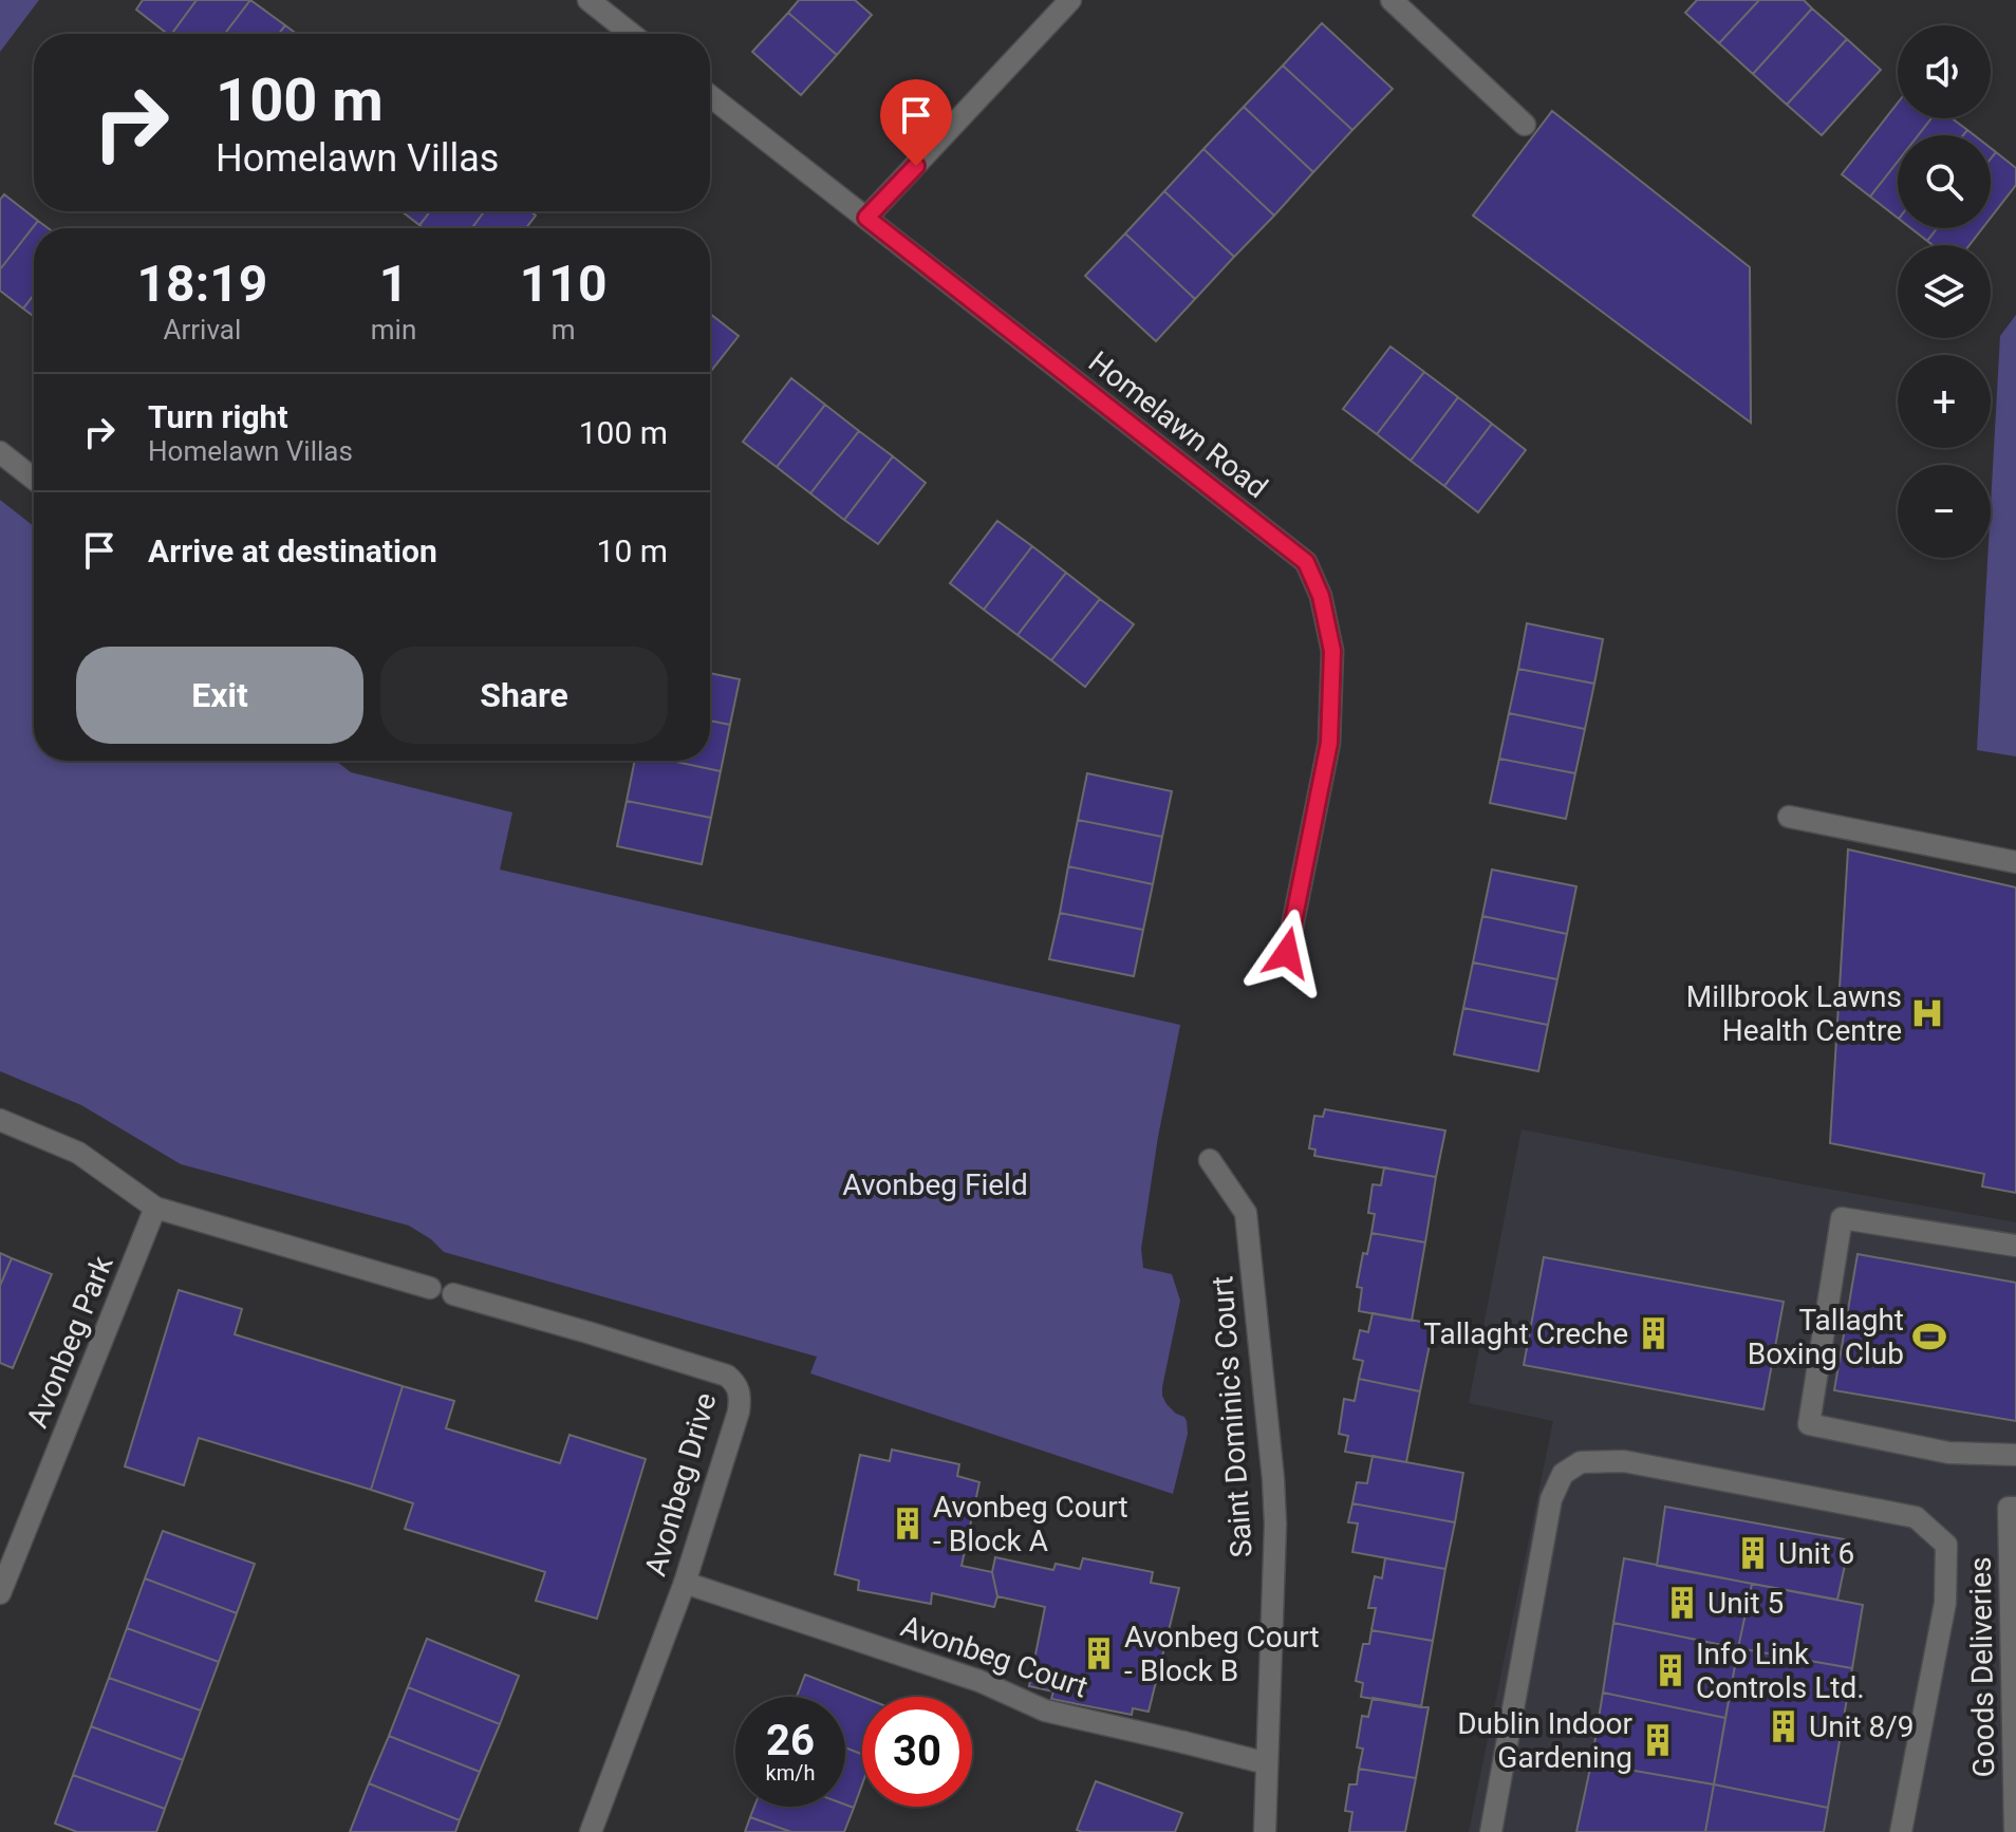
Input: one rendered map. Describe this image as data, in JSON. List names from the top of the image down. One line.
{"streets":{"street":["Homelawn Road","Avonbeg Park","Saint Dominic's Court","Avonbeg Drive","Avonbeg Court","Goods Deliveries"]},"crossings":[["Saint Dominic's Court","Avonbeg Court"],["Avonbeg Drive","Avonbeg Court"]],"parks":["Avonbeg Field"],"places":{"hospital":["Millbrook Lawns Health Centre"],"building":["Tallaght Creche","Avonbeg Court - Block A","Unit 6","Unit 5","Avonbeg Court - Block B","Info Link Controls Ltd.","Unit 8/9","Dublin Indoor Gardening"],"sports":["Tallaght Boxing Club"]},"page":{"map_buttons":["+","−"],"turn":["100 m","Homelawn Villas"],"eta":["18:19","Arrival","1","min","110","m"],"list":[{"name":"Turn right","note":"Homelawn Villas","value":"100 m"},{"name":"Arrive at destination","value":"10 m"}],"buttons":["Exit","Share"],"speed":"26 km/h","limit":"30"}}
